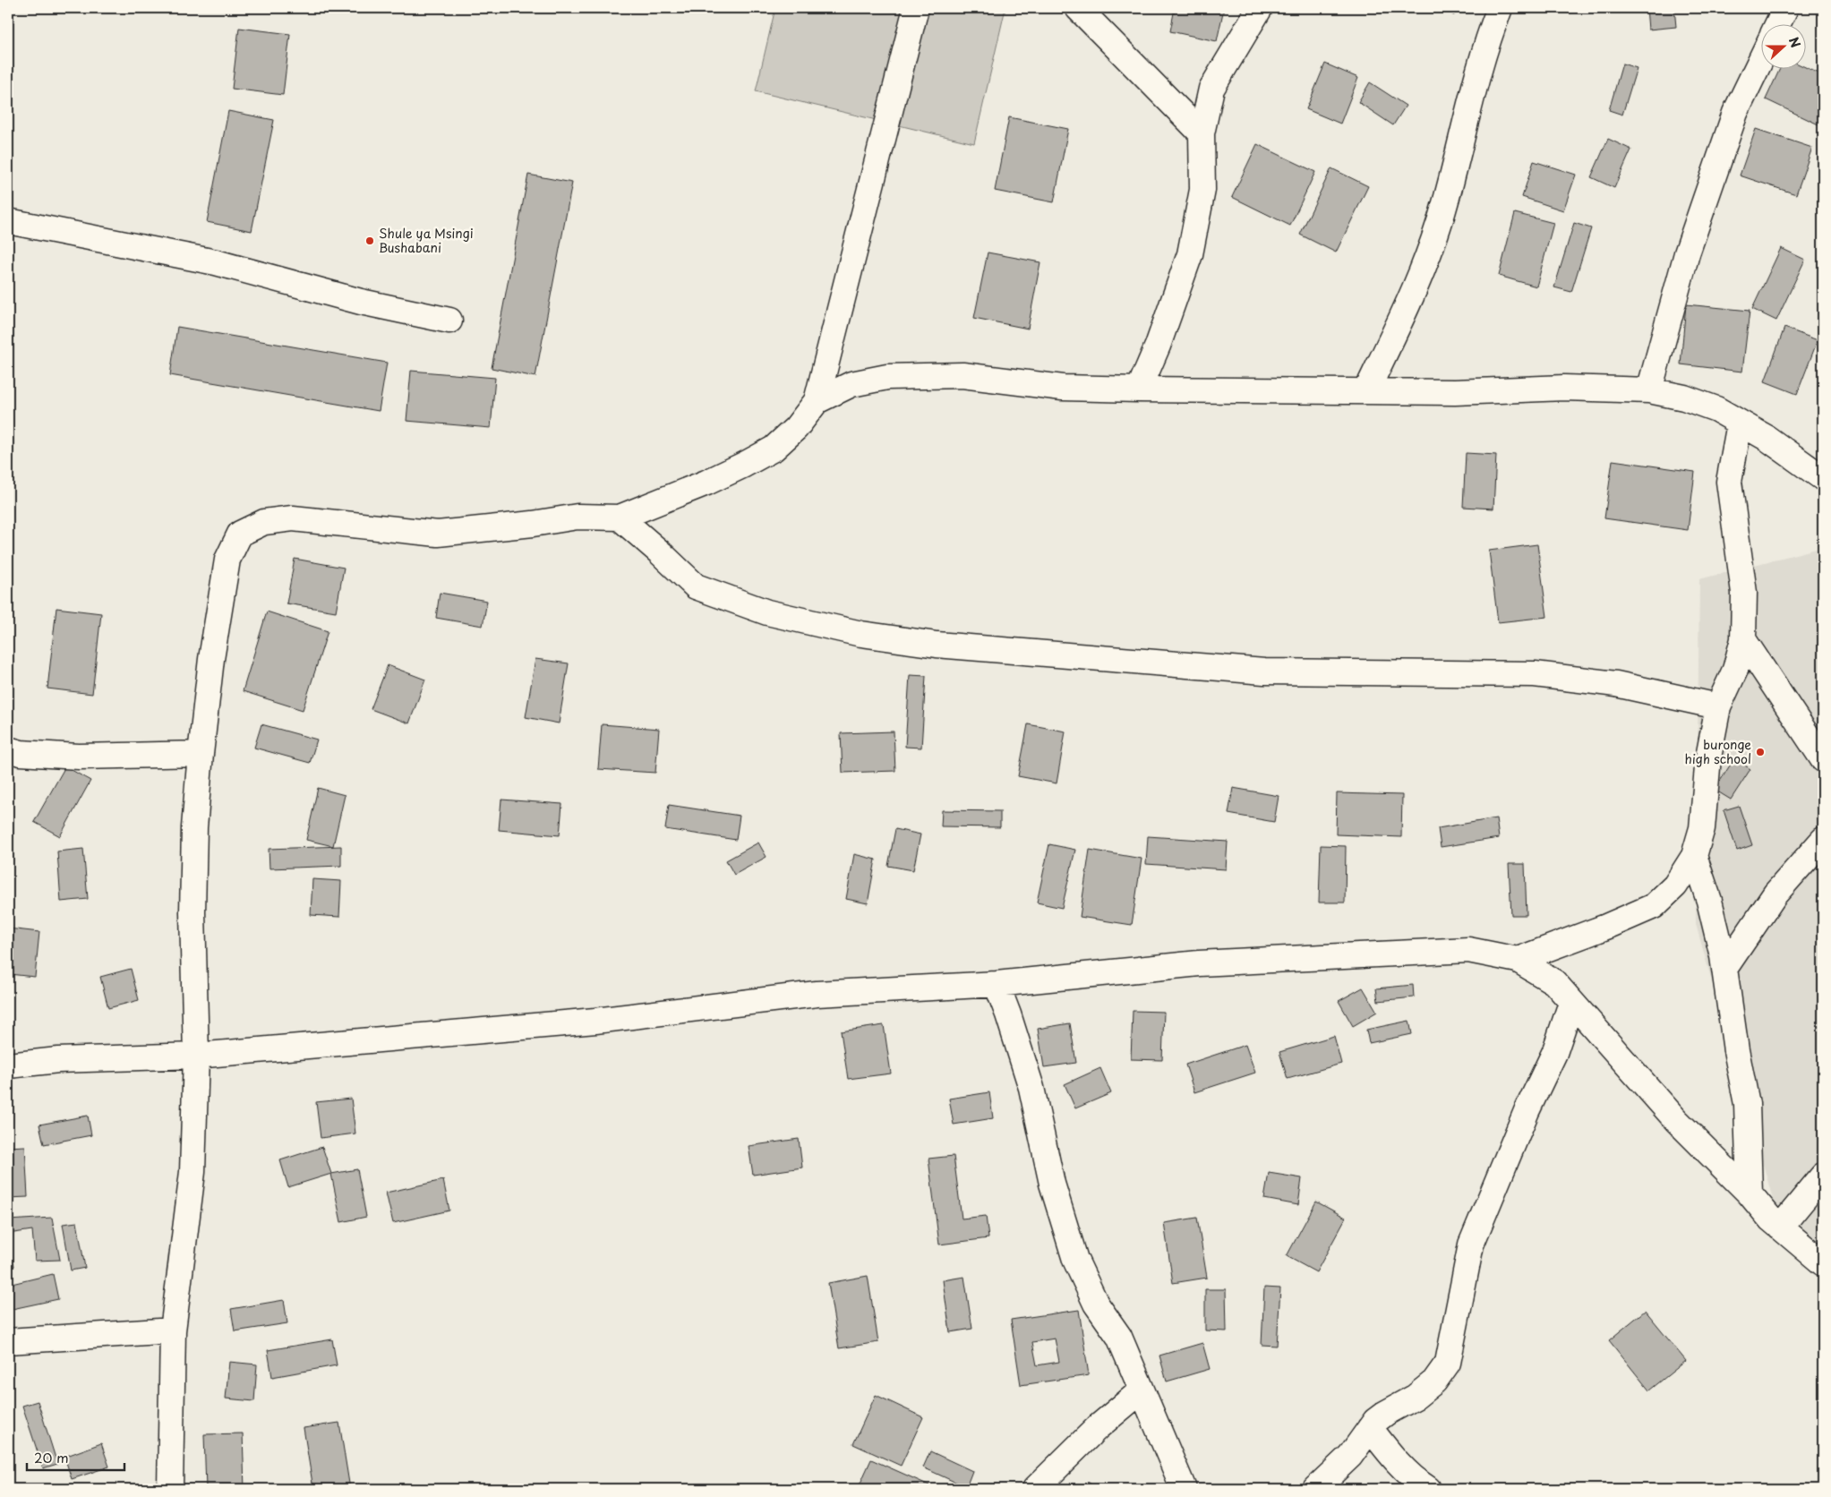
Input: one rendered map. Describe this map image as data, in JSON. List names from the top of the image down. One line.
{"places":["Shule ya Msingi Bushabani","buronge high school"],"scale_bar":"20 m","north":"right"}
